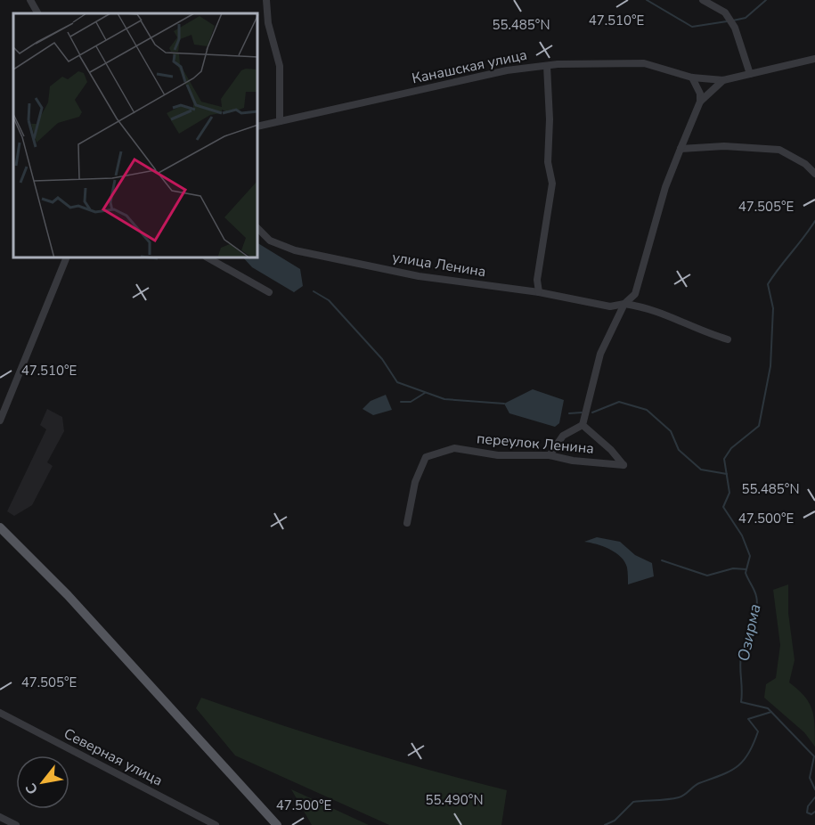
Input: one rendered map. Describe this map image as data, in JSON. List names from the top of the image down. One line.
{"streets":{"street":["Канашская улица","улица Ленина","переулок Ленина","Северная улица"]},"crossings":[["улица Ленина","переулок Ленина"]],"water":["Озирма"],"north":"bottom left","coordinates":["47.510°E","55.485°N","47.505°E","47.500°E","55.490°N"]}
